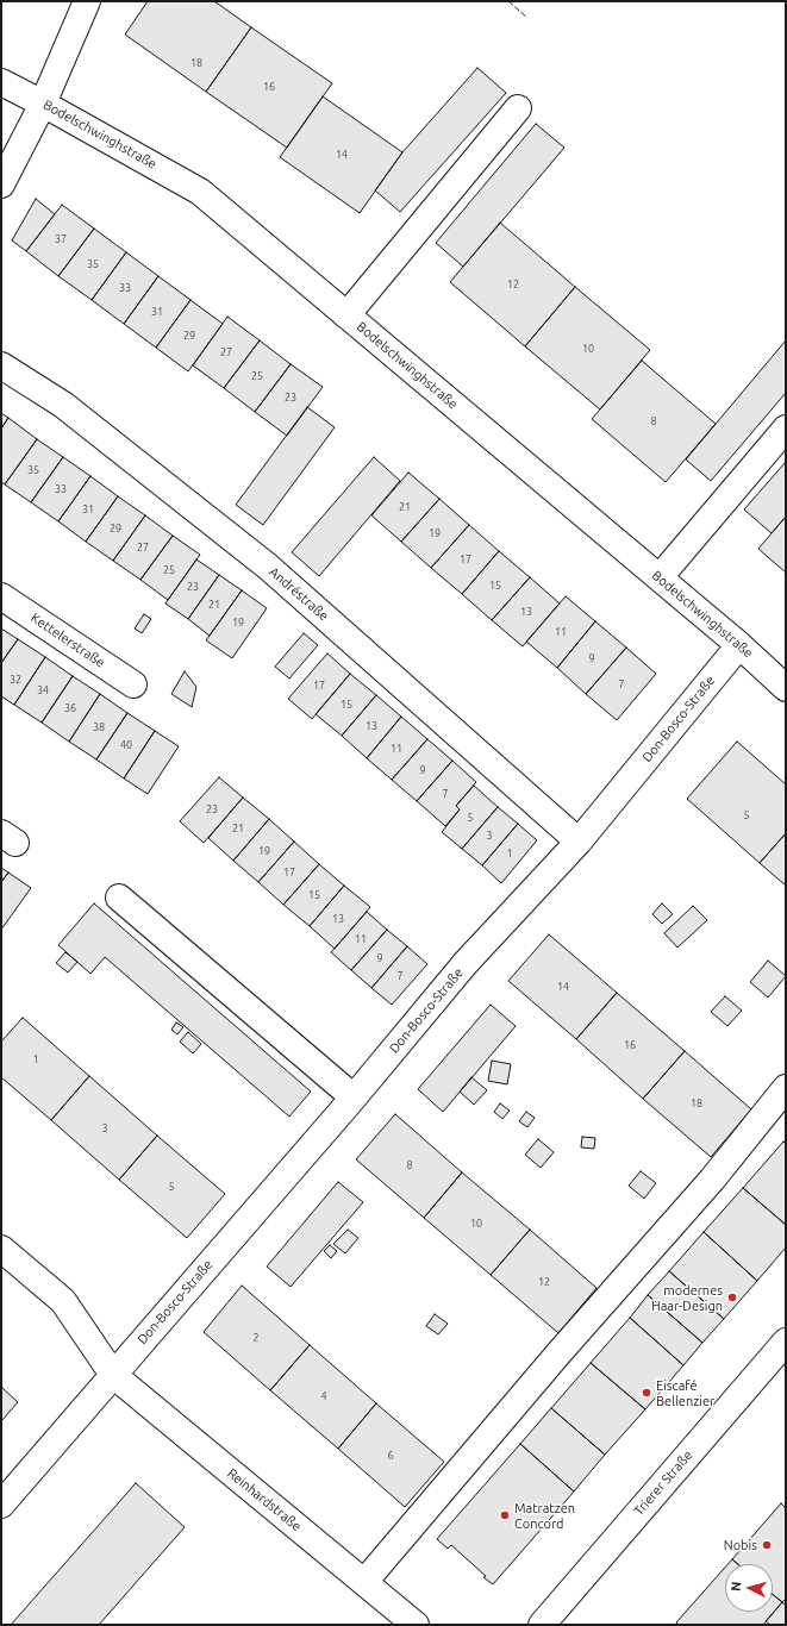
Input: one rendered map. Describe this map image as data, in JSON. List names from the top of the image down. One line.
{"streets":{"street":["Bodelschwinghstraße","Andréstraße","Kettelerstraße","Don-Bosco-Straße","Trierer Straße","Reinhardstraße"]},"crossings":[["Bodelschwinghstraße","Don-Bosco-Straße"],["Andréstraße","Don-Bosco-Straße"],["Don-Bosco-Straße","Reinhardstraße"]],"places":["modernes Haar-Design","Eiscafé Bellenzier","Matratzen Concord","Nobis"],"house_numbers":["18","16","14","37","35","12","33","31","29","10","27","25","23","8","35","33","21","31","29","19","27","17","25","15","23","21","13","19","11","9","32","7","17","34","15","36","13","38","40","11","9","7","23","5","5","21","3","19","1","17","15","13","11","9","7","14","16","1","18","3","8","5","10","12","2","4","6"],"north":"left"}
